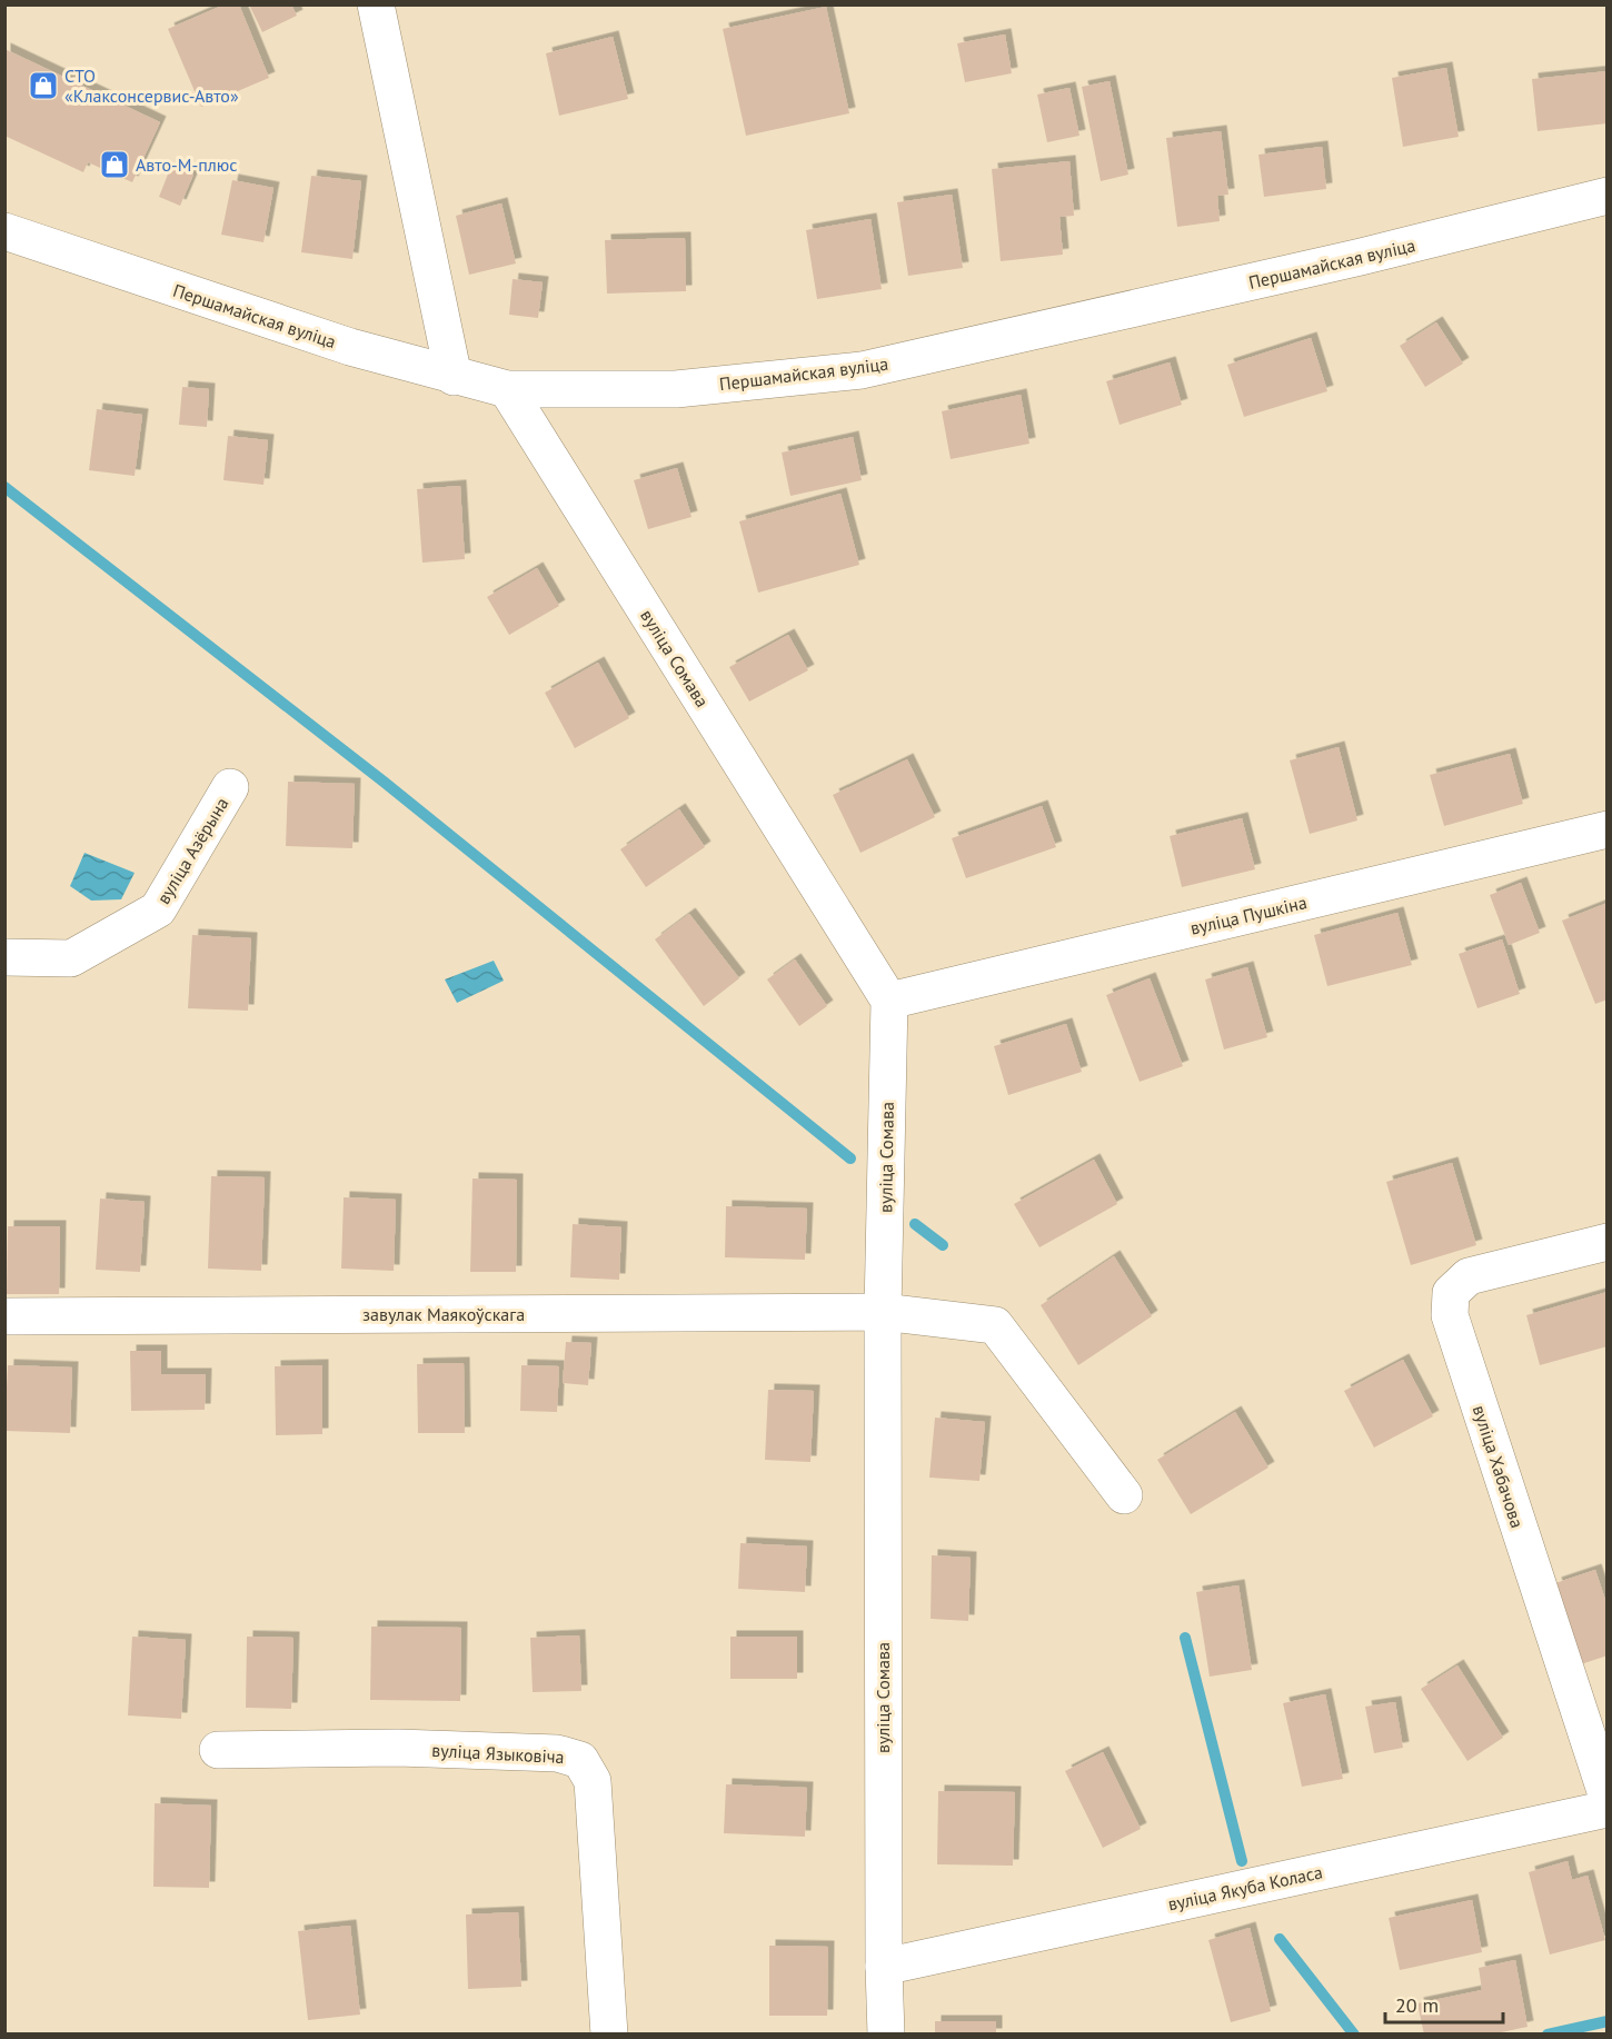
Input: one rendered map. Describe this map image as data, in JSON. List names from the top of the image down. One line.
{"streets":{"street":["Першамайская вуліца","вуліца Сомава","вуліца Азёрына","вуліца Пушкіна","завулак Маякоўскага","вуліца Хабачова","вуліца Языковіча","вуліца Якуба Коласа"]},"crossings":[["Першамайская вуліца","вуліца Сомава"],["вуліца Сомава","вуліца Пушкіна"],["вуліца Сомава","завулак Маякоўскага"],["вуліца Сомава","вуліца Якуба Коласа"]],"places":{"shop":["СТО «Клаксонсервис-Авто»","Авто-М-плюс"]},"scale_bar":"20 m"}
